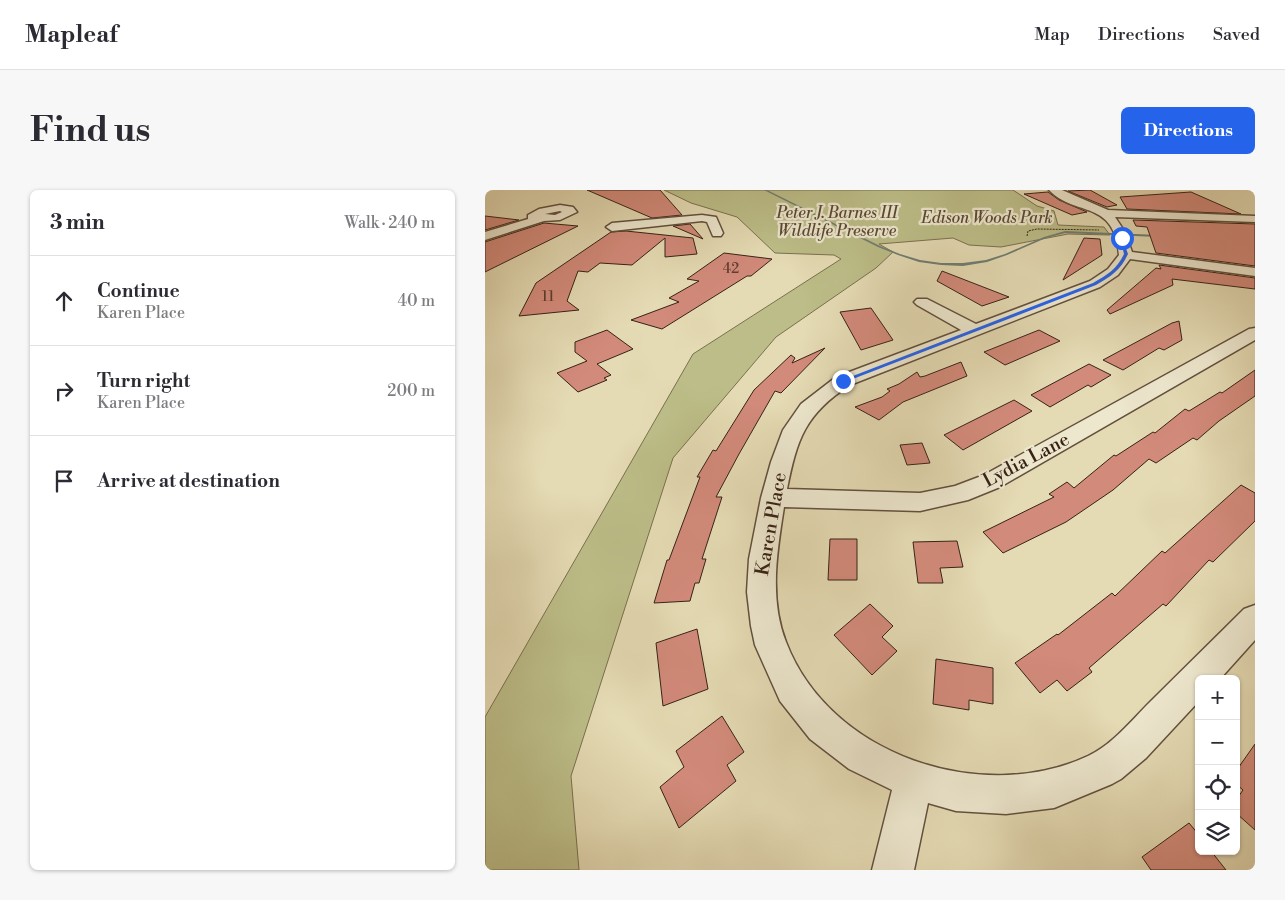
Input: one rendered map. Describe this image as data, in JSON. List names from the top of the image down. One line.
{"streets":{"street":["Lydia Lane","Karen Place"]},"crossings":[["Lydia Lane","Karen Place"]],"parks":["Peter J. Barnes III Wildlife Preserve","Edison Woods Park"],"house_numbers":["42","11"],"page":{"header":"Mapleaf","nav":["Map","Directions","Saved"],"buttons":"Directions","title":"Find us","heading":["3 min","Walk · 240 m"],"list":[["Continue","Karen Place","40 m"],["Turn right","Karen Place","200 m"],"Arrive at destination"],"map_buttons":["+","−"]}}
